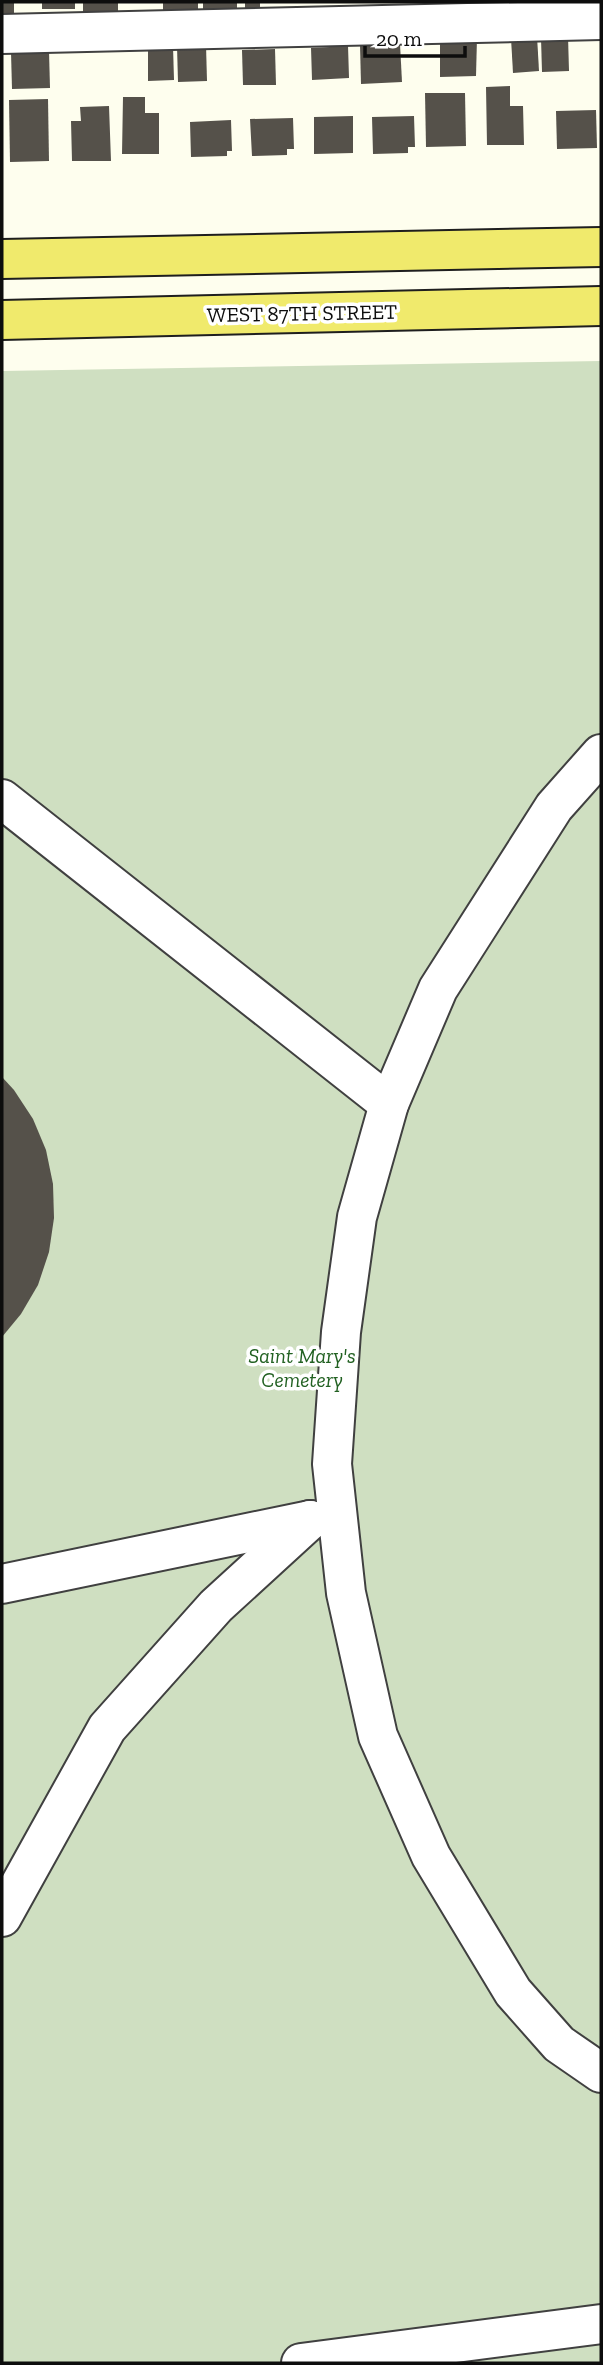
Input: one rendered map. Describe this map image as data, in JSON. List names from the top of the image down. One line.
{"streets":{"main road":["WEST 87TH STREET"]},"parks":["Saint Mary's Cemetery"],"scale_bar":"20 m"}
